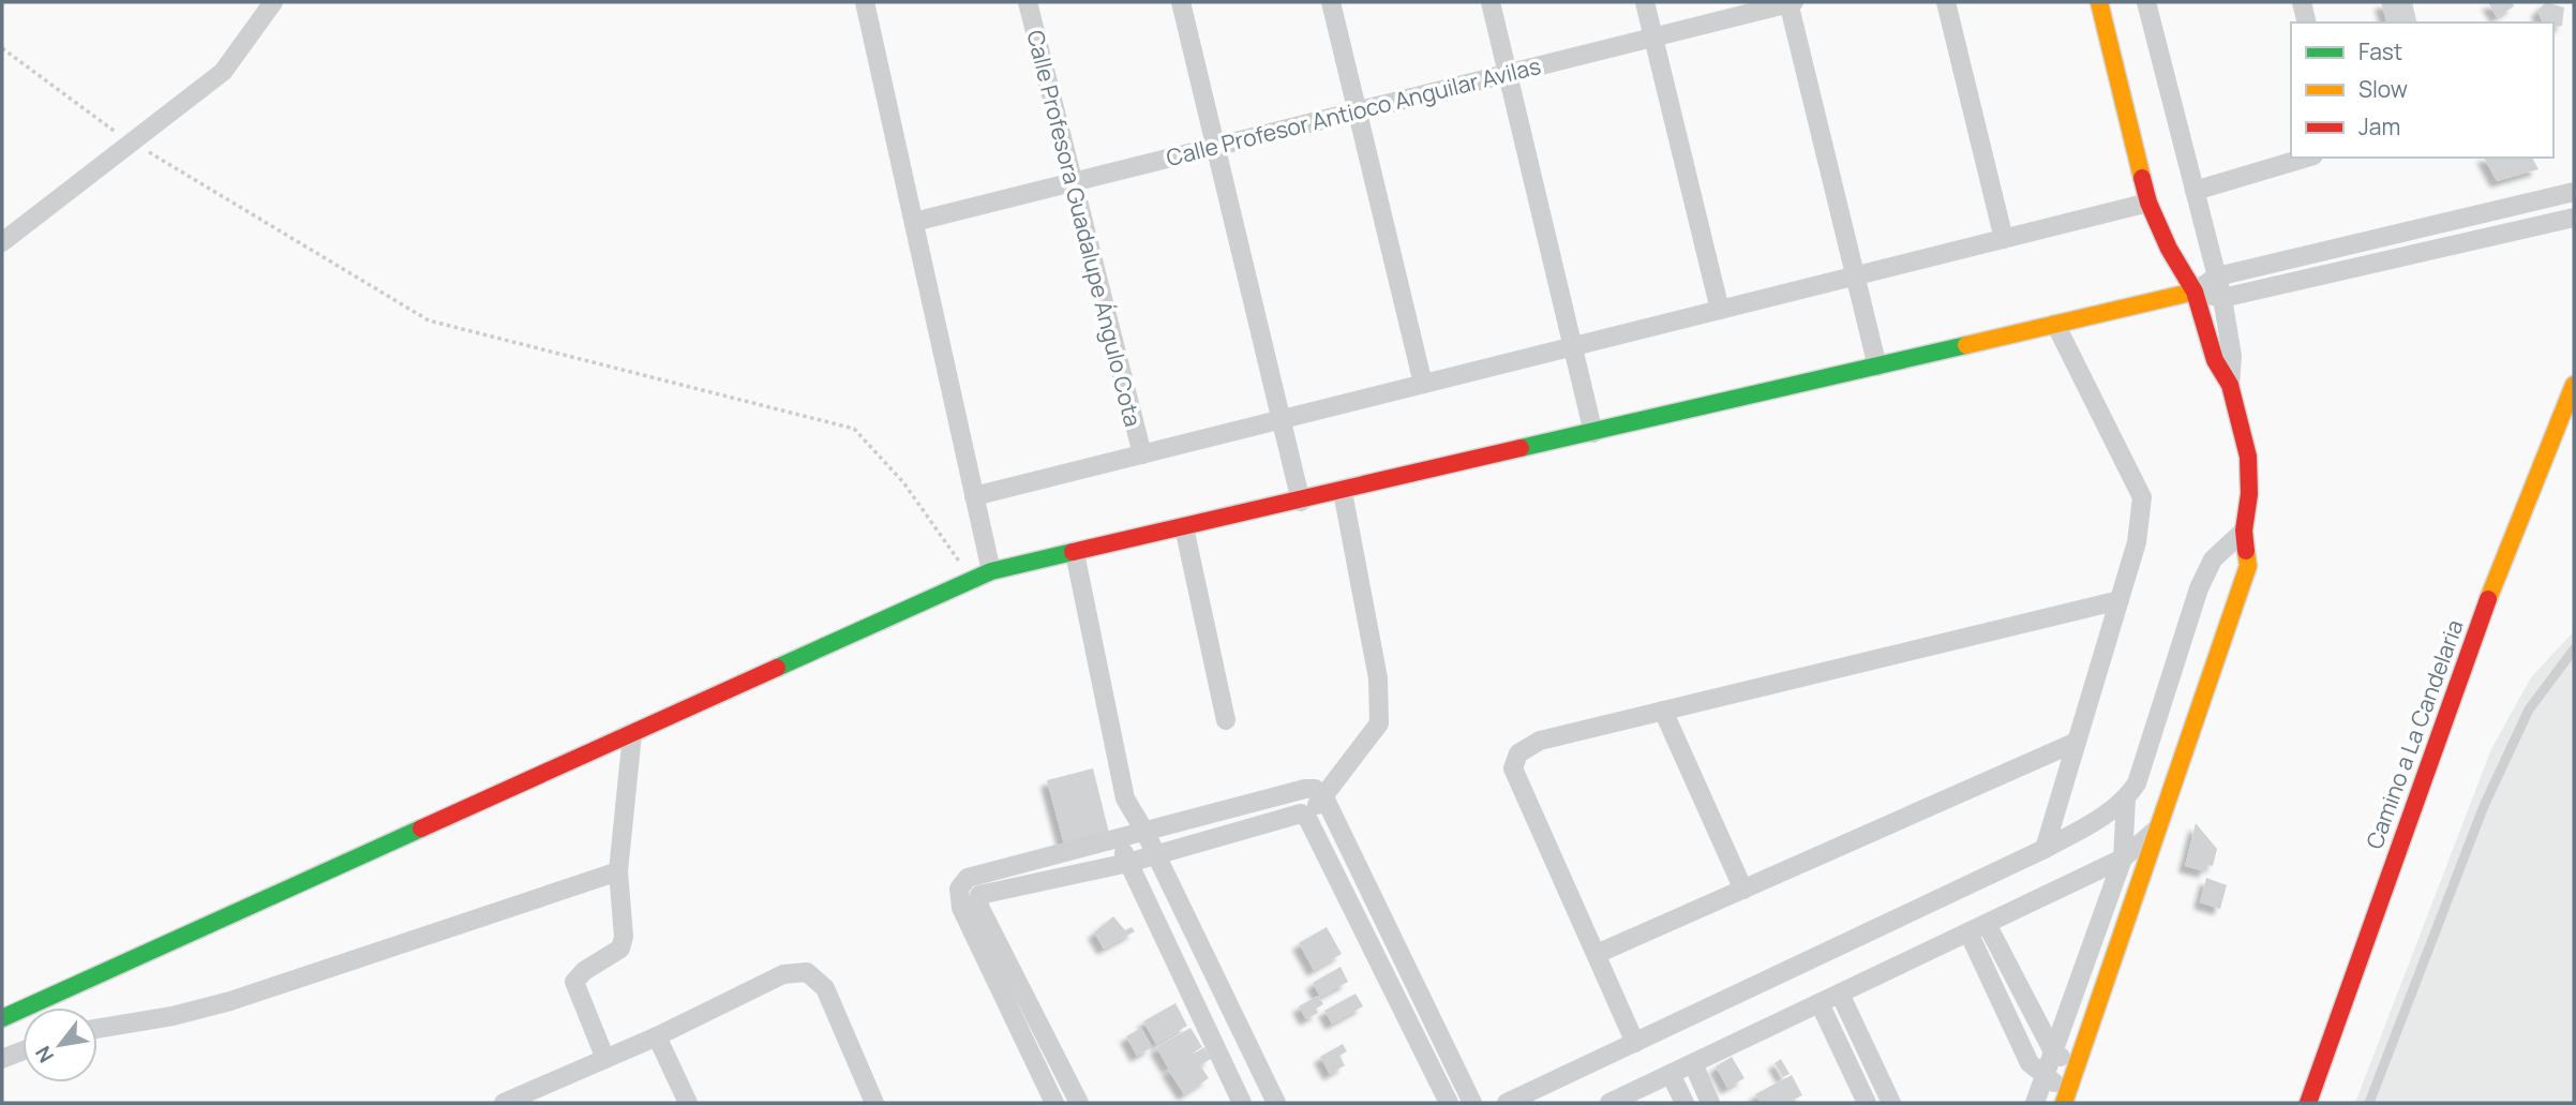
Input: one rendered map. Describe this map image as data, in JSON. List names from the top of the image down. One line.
{"streets":{"street":["Calle Profesor Antioco Anguilar Avilas","Calle Profesora Guadalupe Ángulo Cota","Camino a La Candelaria"]},"crossings":[["Calle Profesor Antioco Anguilar Avilas","Calle Profesora Guadalupe Ángulo Cota"]],"legend":["Fast","Slow","Jam"],"north":"bottom left"}
